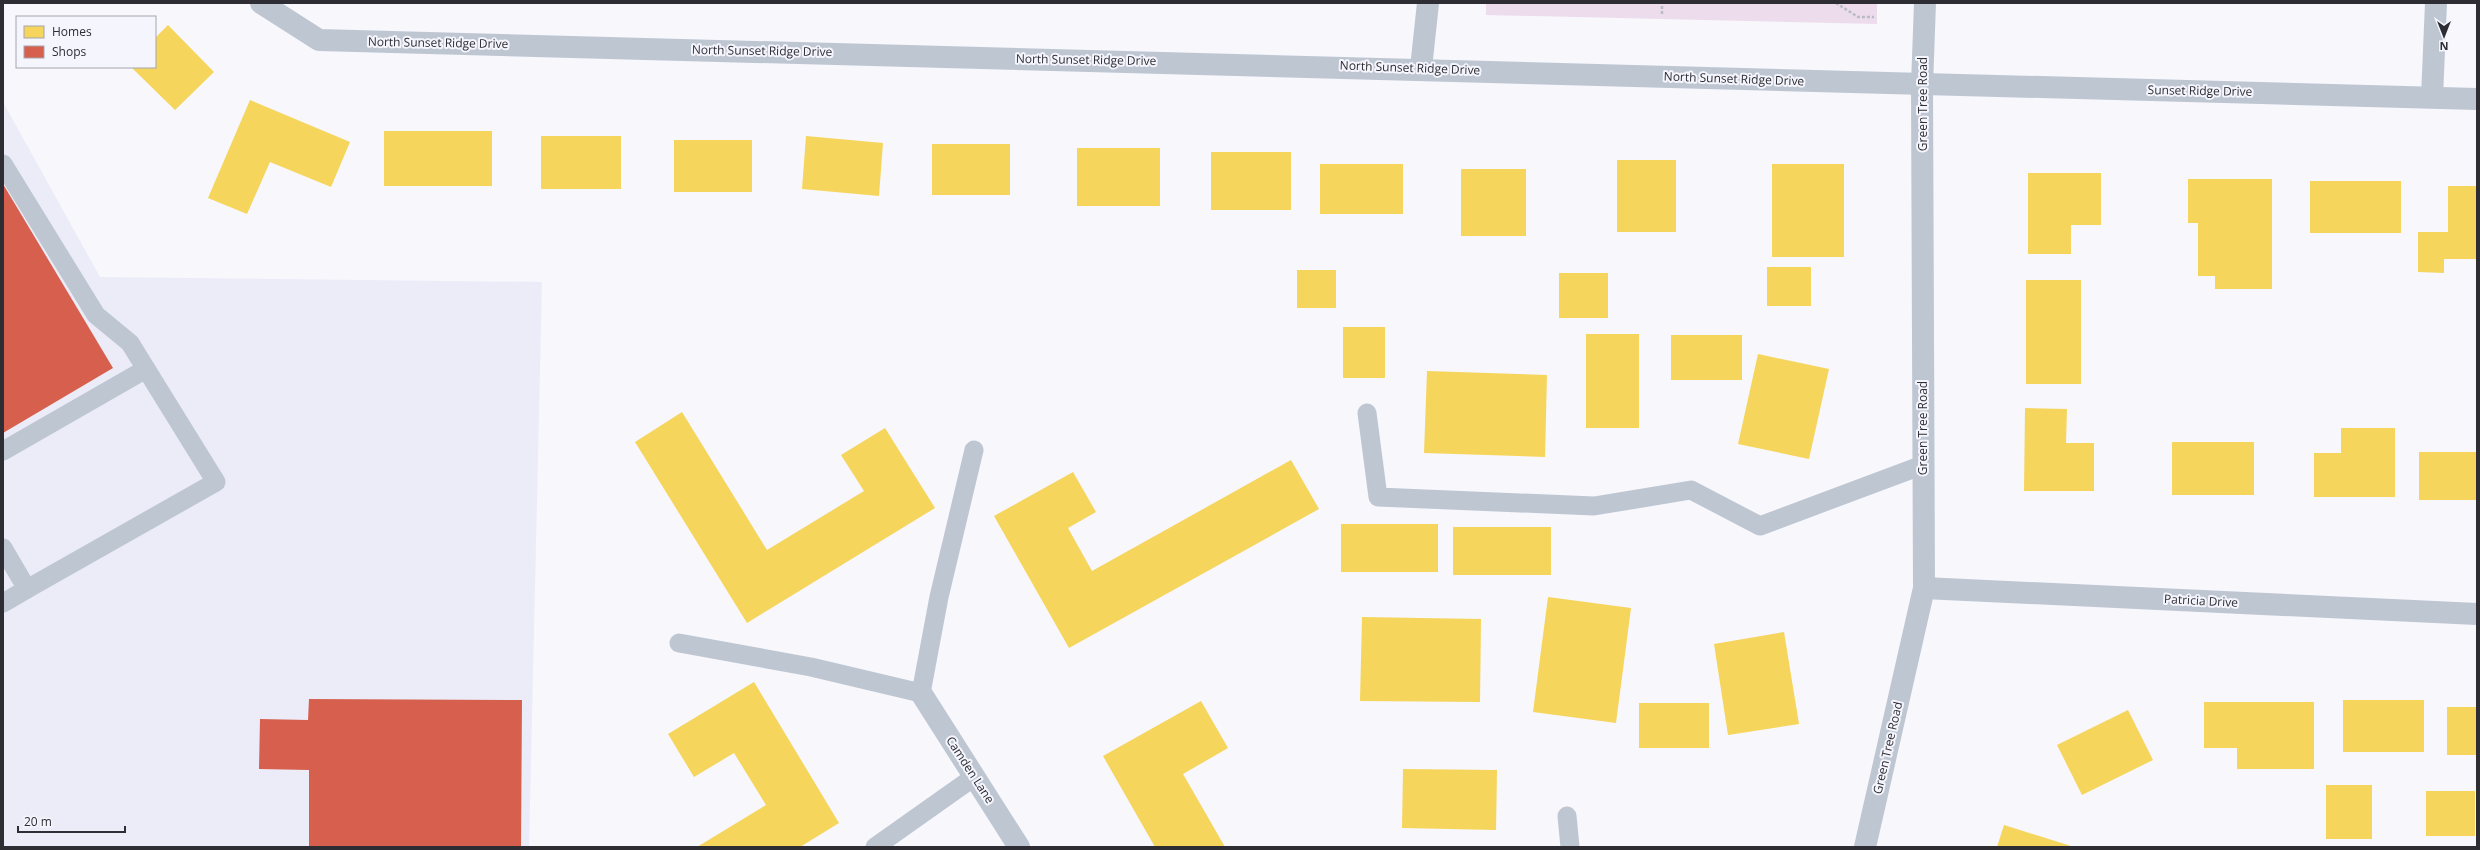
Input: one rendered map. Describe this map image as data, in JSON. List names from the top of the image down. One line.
{"streets":{"street":["North Sunset Ridge Drive","Sunset Ridge Drive","Green Tree Road","Patricia Drive","Camden Lane"]},"crossings":[["North Sunset Ridge Drive","Sunset Ridge Drive"],["North Sunset Ridge Drive","Green Tree Road"],["Sunset Ridge Drive","Green Tree Road"],["Green Tree Road","Patricia Drive"]],"legend":["Homes","Shops"],"scale_bar":"20 m","north":"bottom"}
